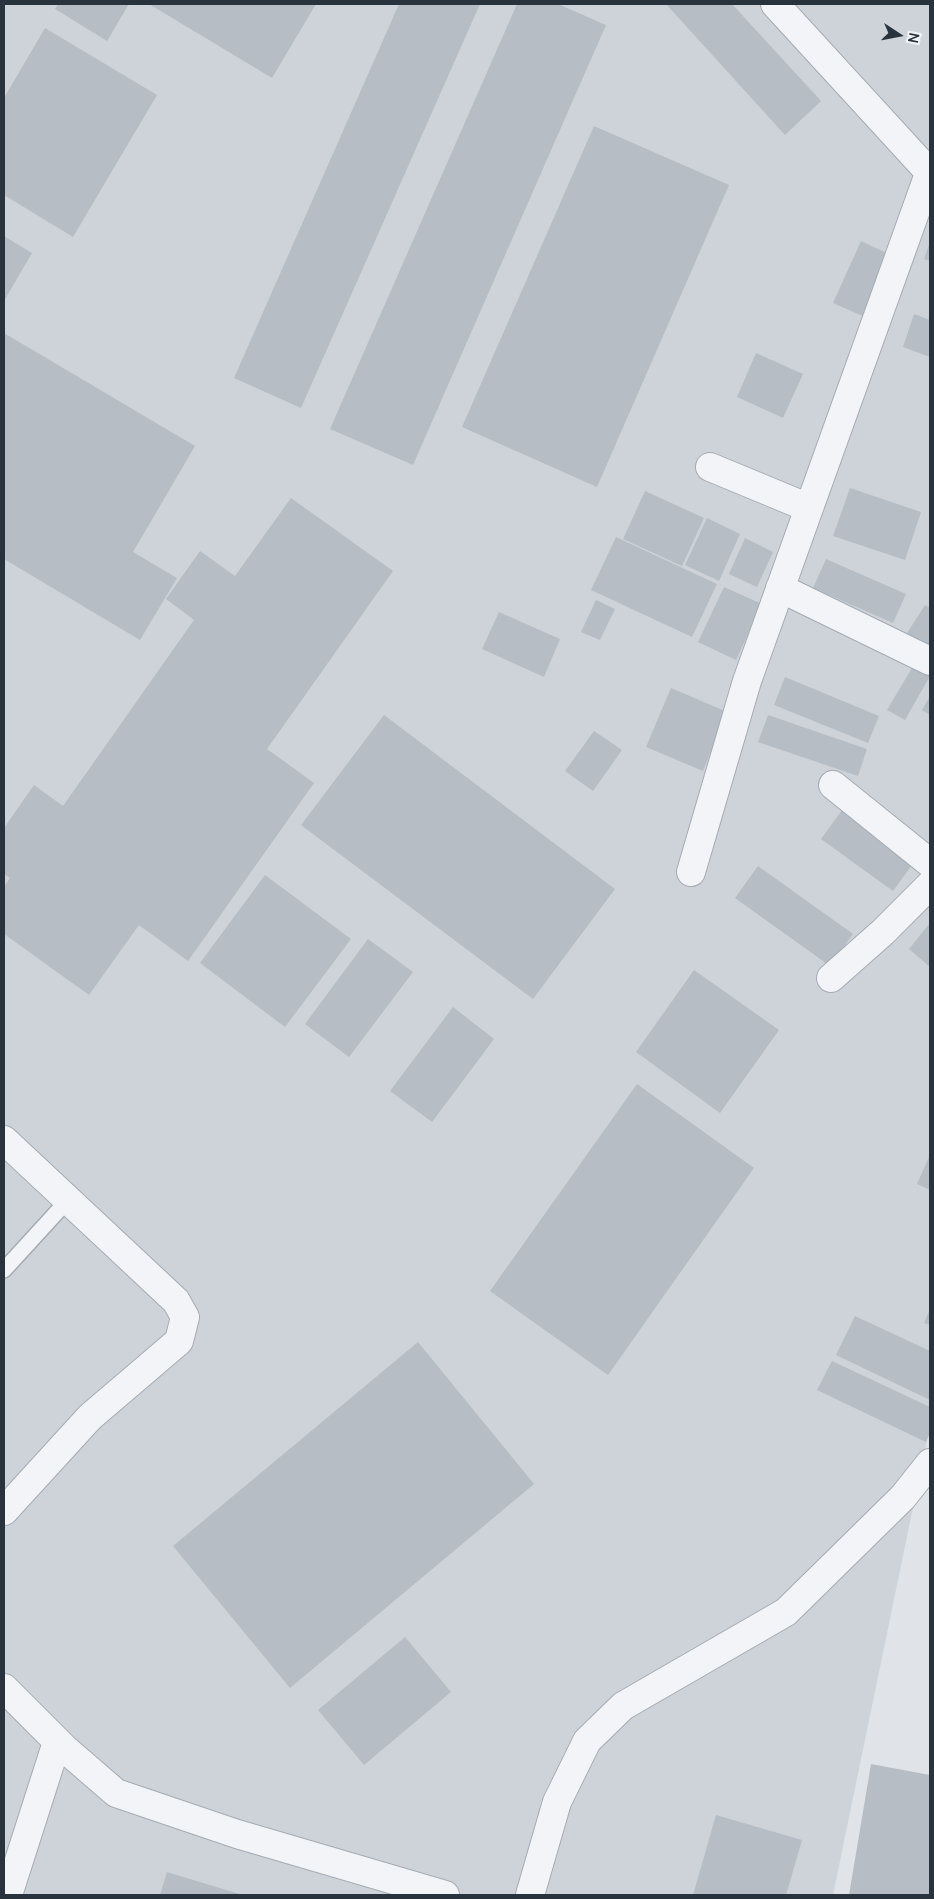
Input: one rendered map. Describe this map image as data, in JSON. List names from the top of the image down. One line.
{"north":"right"}
